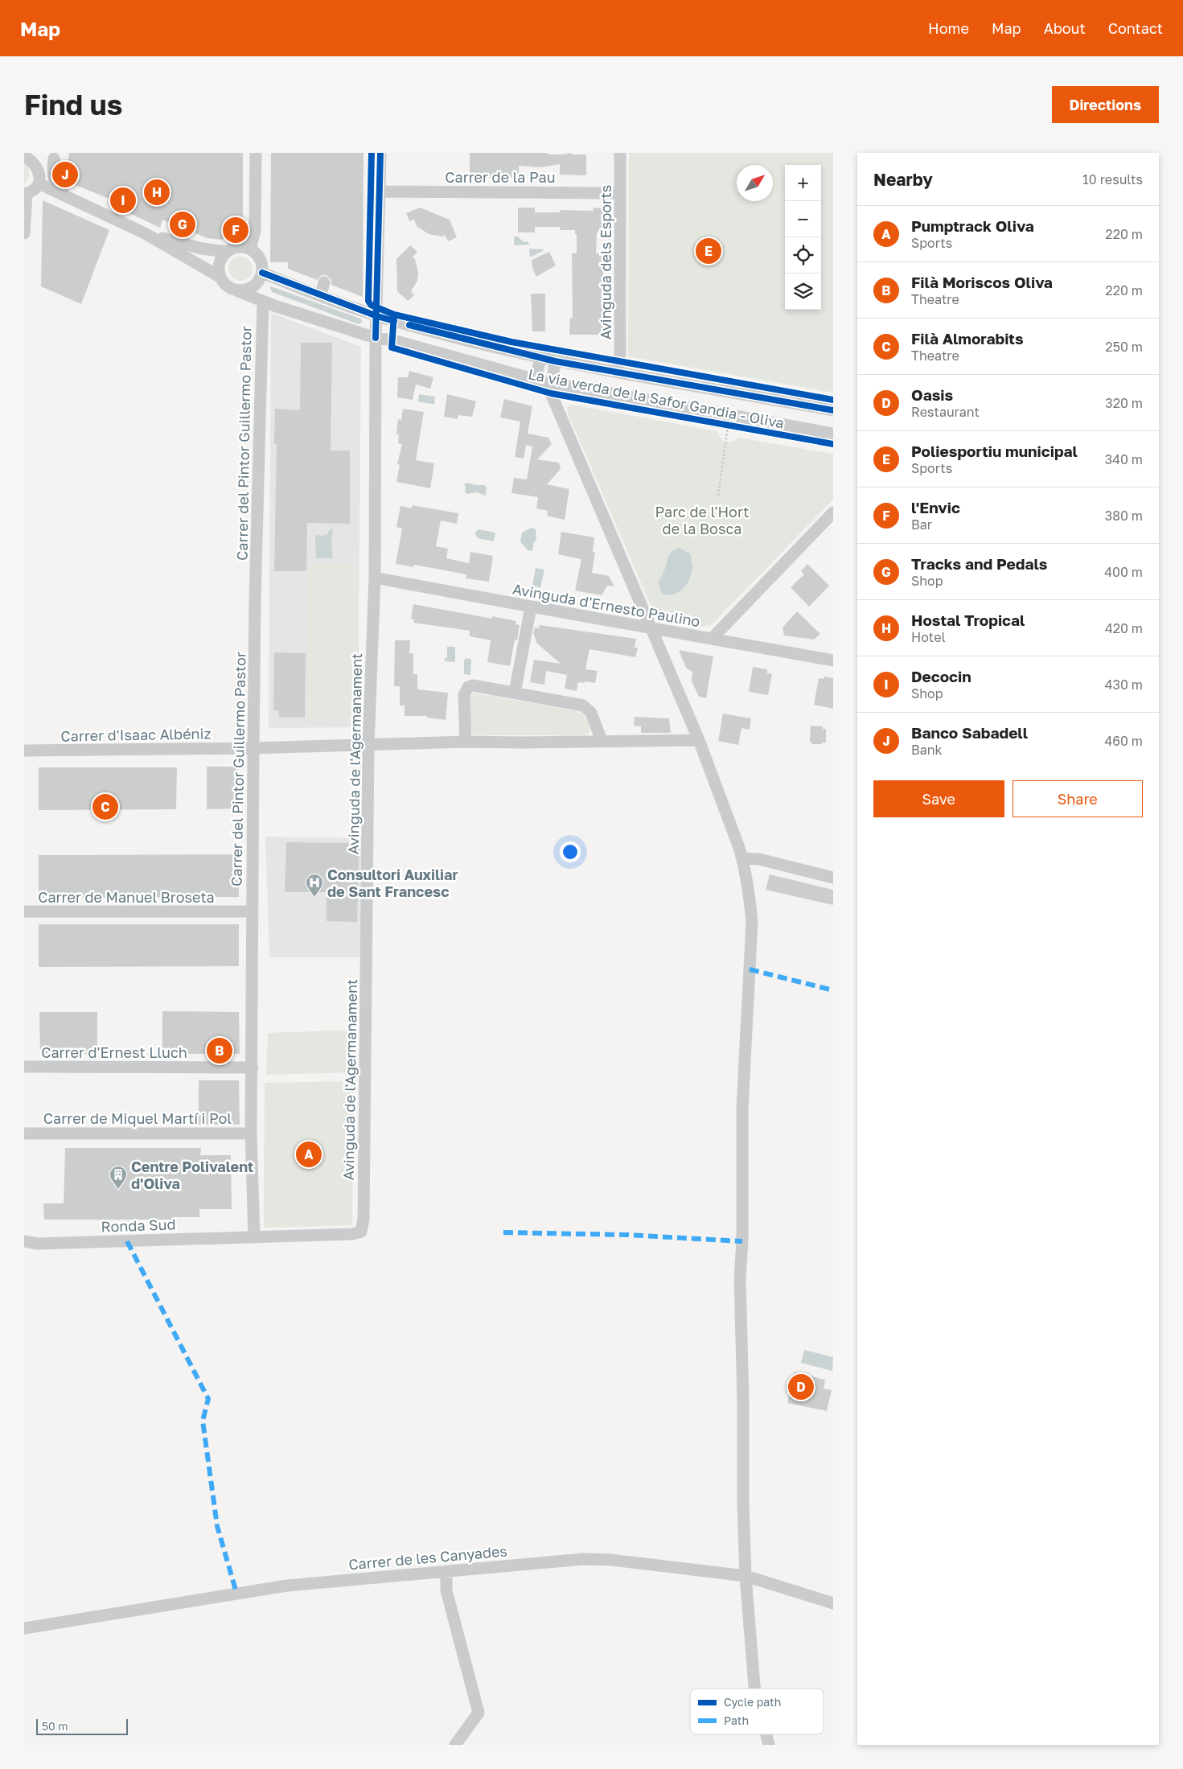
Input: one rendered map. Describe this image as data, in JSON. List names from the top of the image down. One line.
{"streets":{"street":["Carrer de la Pau","Avinguda dels Esports","Carrer del Pintor Guillermo Pastor","Avinguda d'Ernesto Paulino","Carrer d'Isaac Albéniz","Avinguda de l'Agermanament","Carrer de Manuel Broseta","Carrer d'Ernest Lluch","Carrer de Miquel Martí i Pol","Ronda Sud","Carrer de les Canyades"],"cycle path":["La via verda de la Safor Gandia - Oliva"]},"crossings":[["Carrer de la Pau","Avinguda dels Esports"],["Carrer de la Pau","Avinguda de l'Agermanament"],["Carrer del Pintor Guillermo Pastor","Carrer d'Isaac Albéniz"],["Carrer del Pintor Guillermo Pastor","Avinguda de l'Agermanament"],["Carrer del Pintor Guillermo Pastor","Carrer de Manuel Broseta"],["Carrer del Pintor Guillermo Pastor","Carrer d'Ernest Lluch"],["Carrer del Pintor Guillermo Pastor","Carrer de Miquel Martí i Pol"],["Carrer del Pintor Guillermo Pastor","Ronda Sud"],["Avinguda d'Ernesto Paulino","Avinguda de l'Agermanament"],["Carrer d'Isaac Albéniz","Avinguda de l'Agermanament"],["Avinguda de l'Agermanament","Ronda Sud"]],"parks":["Parc de l'Hort de la Bosca"],"places":{"hospital":["Consultori Auxiliar de Sant Francesc"],"building":["Centre Polivalent d'Oliva"]},"legend":["Cycle path","Path"],"scale_bar":"50 m","north":"top right","page":{"header":"Map","nav":["Home","Map","About","Contact"],"buttons":["Directions",["Save","Share"]],"title":"Find us","heading":["Nearby","10 results"],"pins":["J","H","I","G","F","E","C","B","A","D"],"map_buttons":["+","−"],"list":[{"mark":"A","name":"Pumptrack Oliva","note":"Sports","value":"220 m"},{"mark":"B","name":"Filà Moriscos Oliva","note":"Theatre","value":"220 m"},{"mark":"C","name":"Filà Almorabits","note":"Theatre","value":"250 m"},{"mark":"D","name":"Oasis","note":"Restaurant","value":"320 m"},{"mark":"E","name":"Poliesportiu municipal","note":"Sports","value":"340 m"},{"mark":"F","name":"l'Envic","note":"Bar","value":"380 m"},{"mark":"G","name":"Tracks and Pedals","note":"Shop","value":"400 m"},{"mark":"H","name":"Hostal Tropical","note":"Hotel","value":"420 m"},{"mark":"I","name":"Decocin","note":"Shop","value":"430 m"},{"mark":"J","name":"Banco Sabadell","note":"Bank","value":"460 m"}],"scale":"50 m"}}
